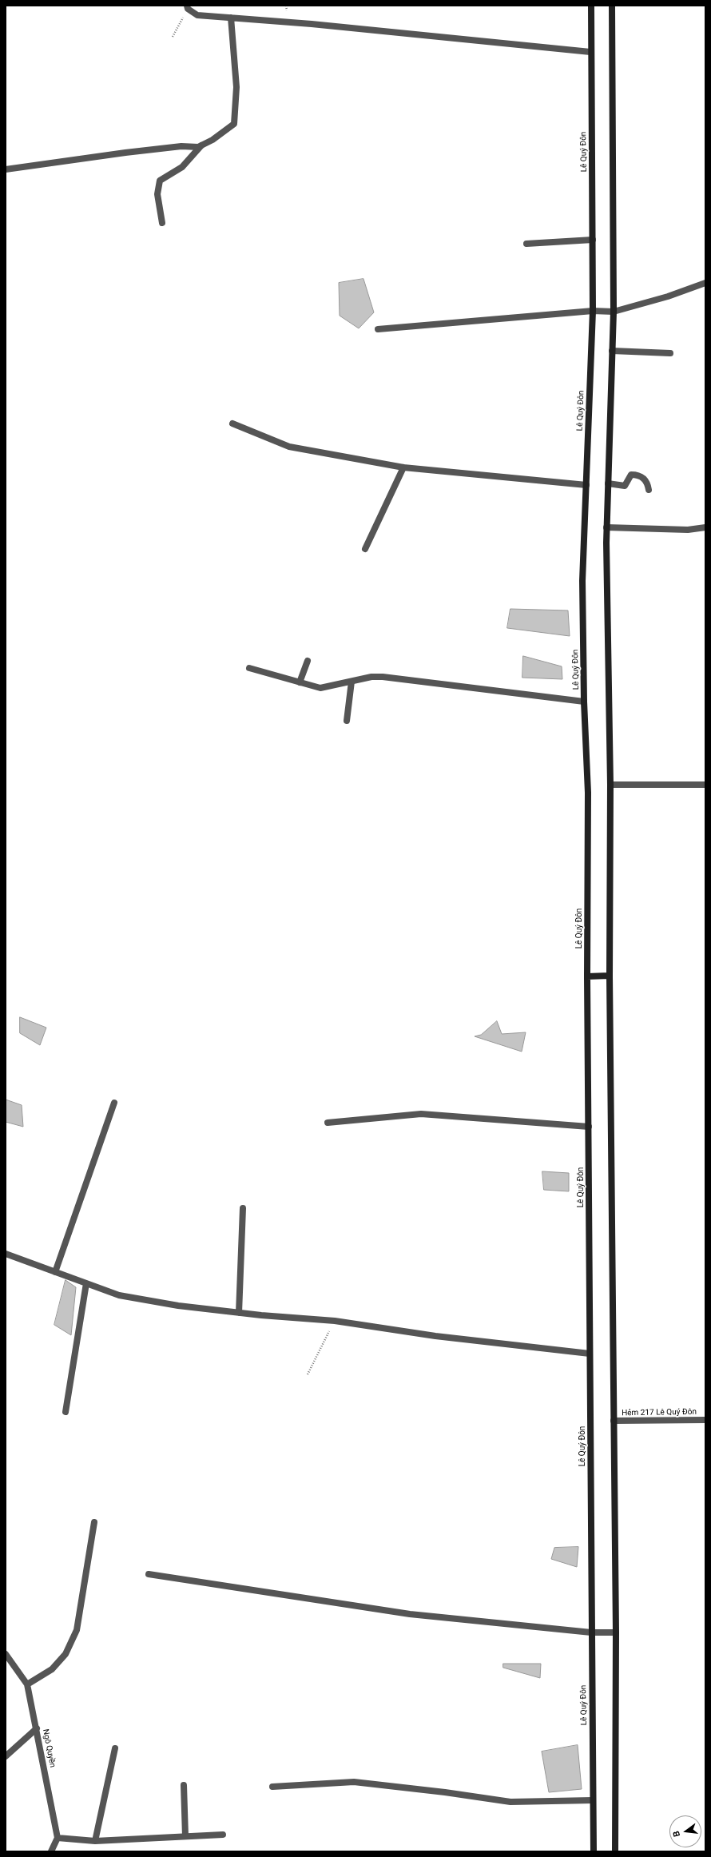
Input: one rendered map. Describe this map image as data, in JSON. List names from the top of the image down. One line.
{"streets":{"main road":["Lê Quý Đôn"],"street":["Hẻm 217 Lê Quý Đôn","Ngô Quyền"]},"north":"left"}
